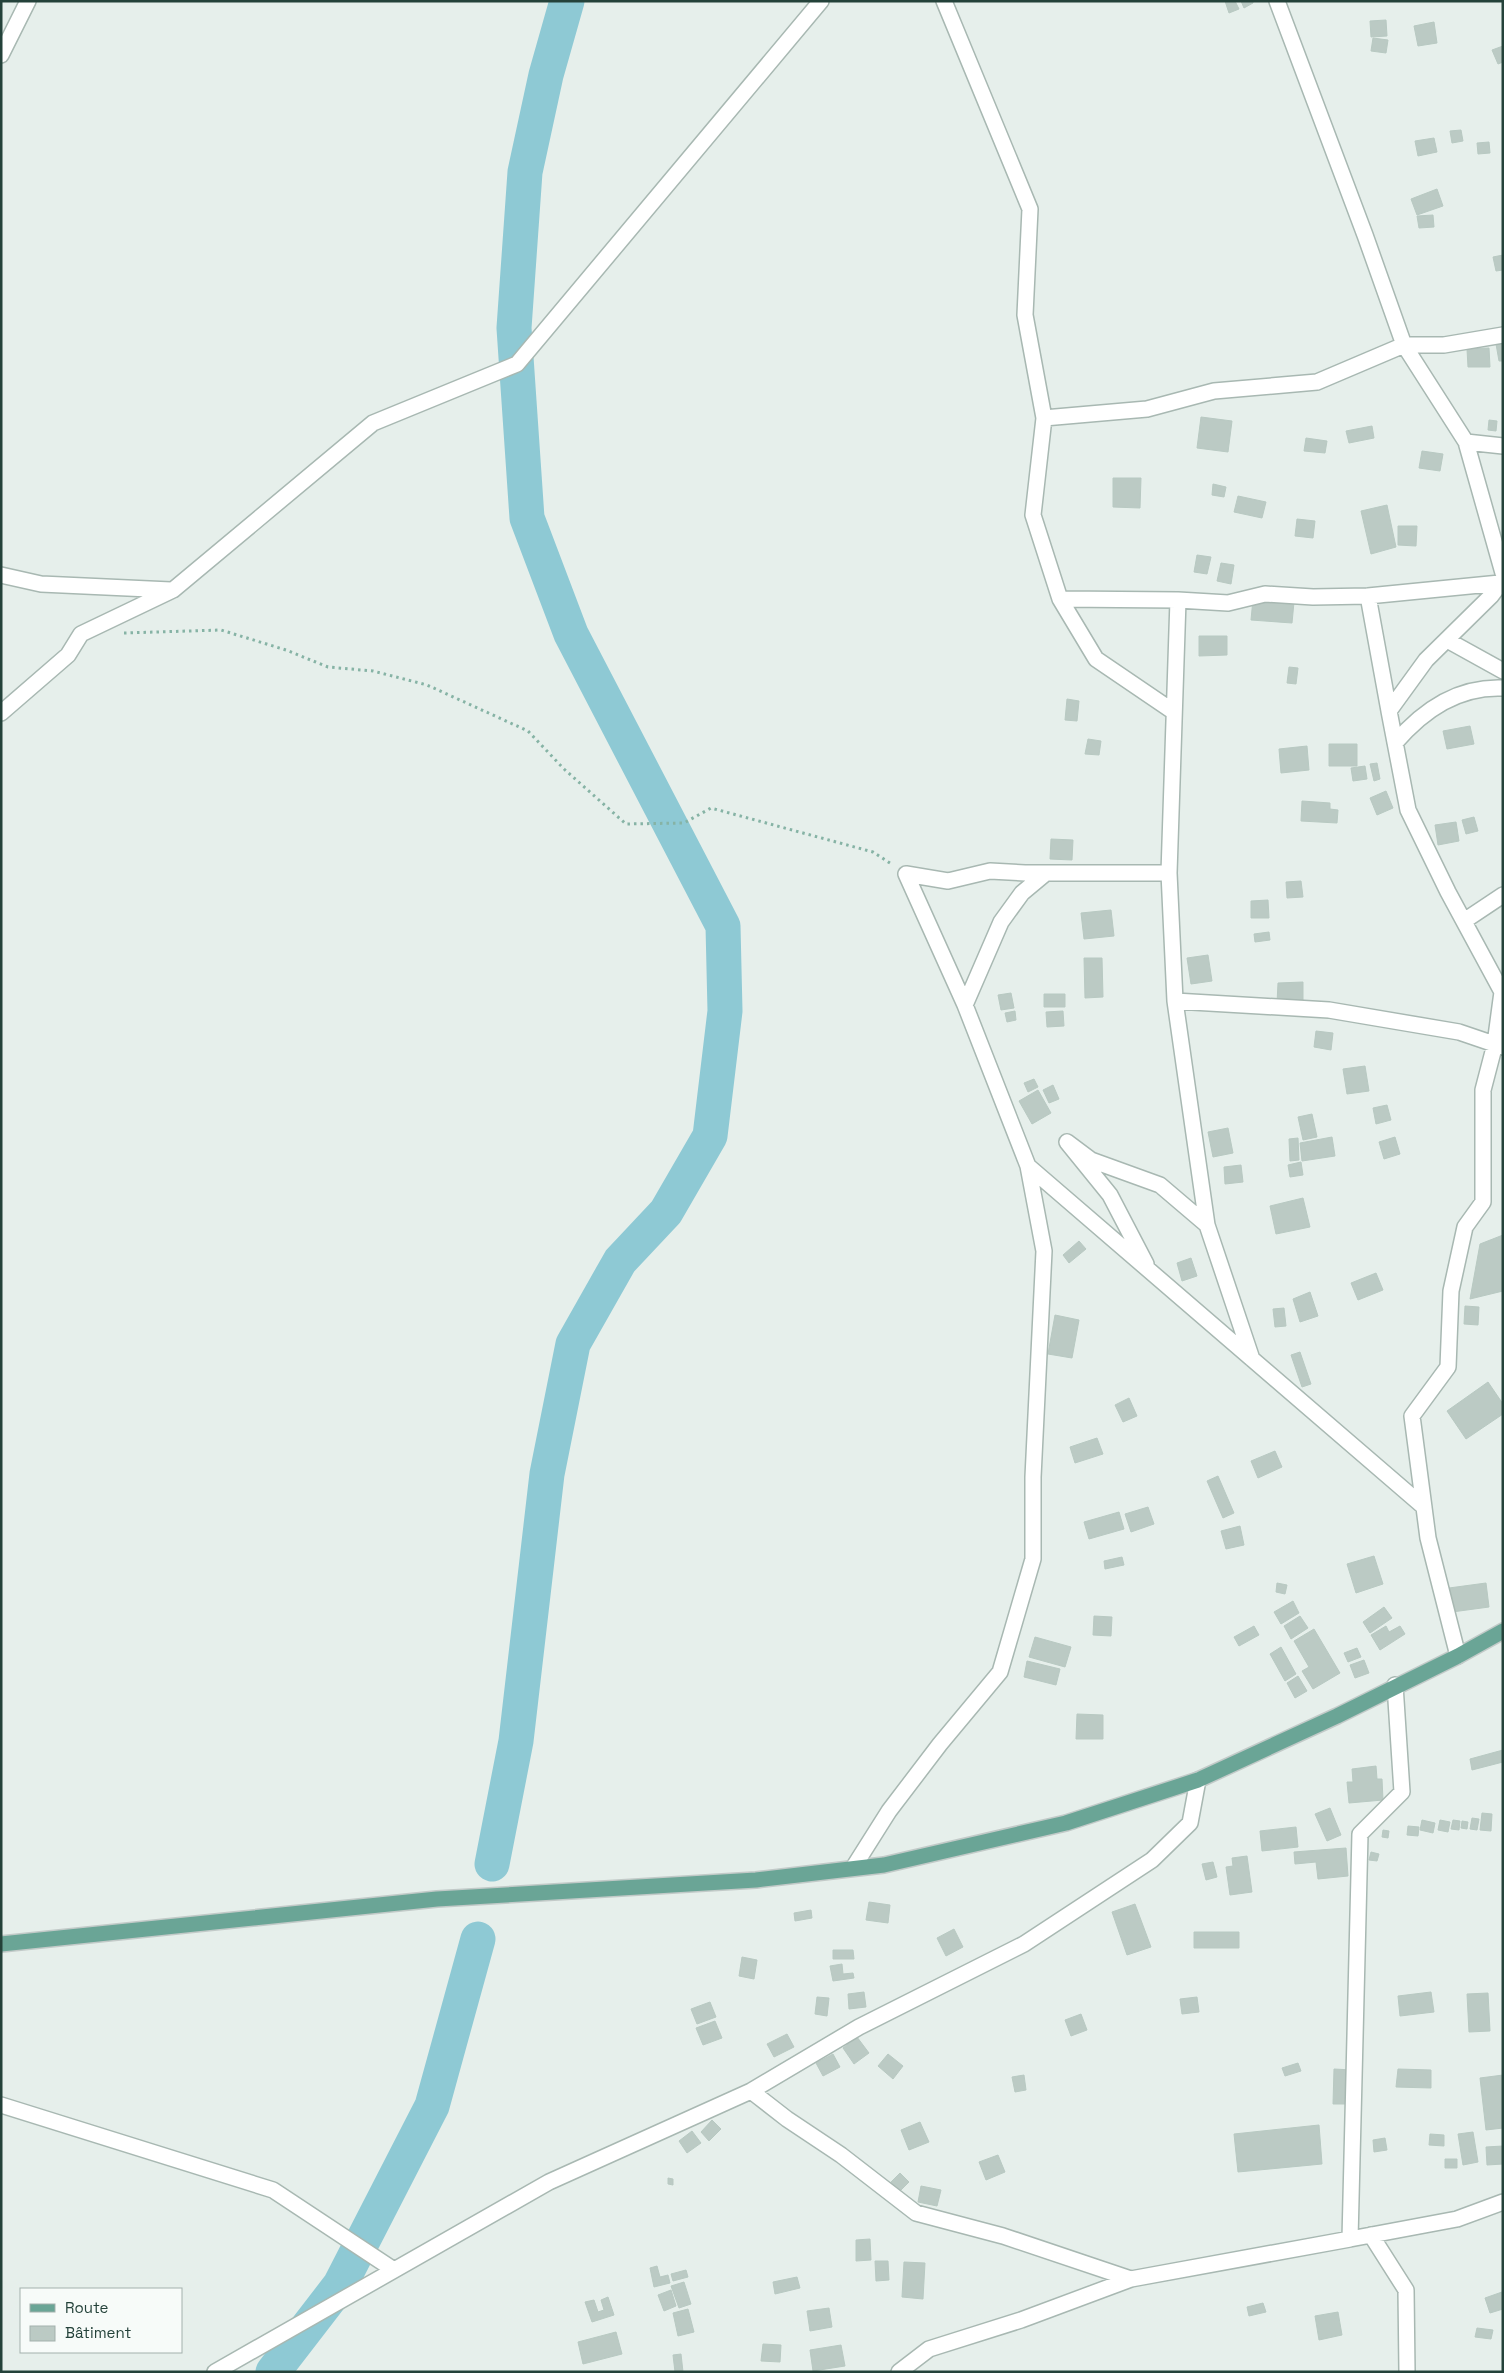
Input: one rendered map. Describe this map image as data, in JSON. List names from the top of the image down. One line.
{"legend":["Route","Bâtiment"]}
